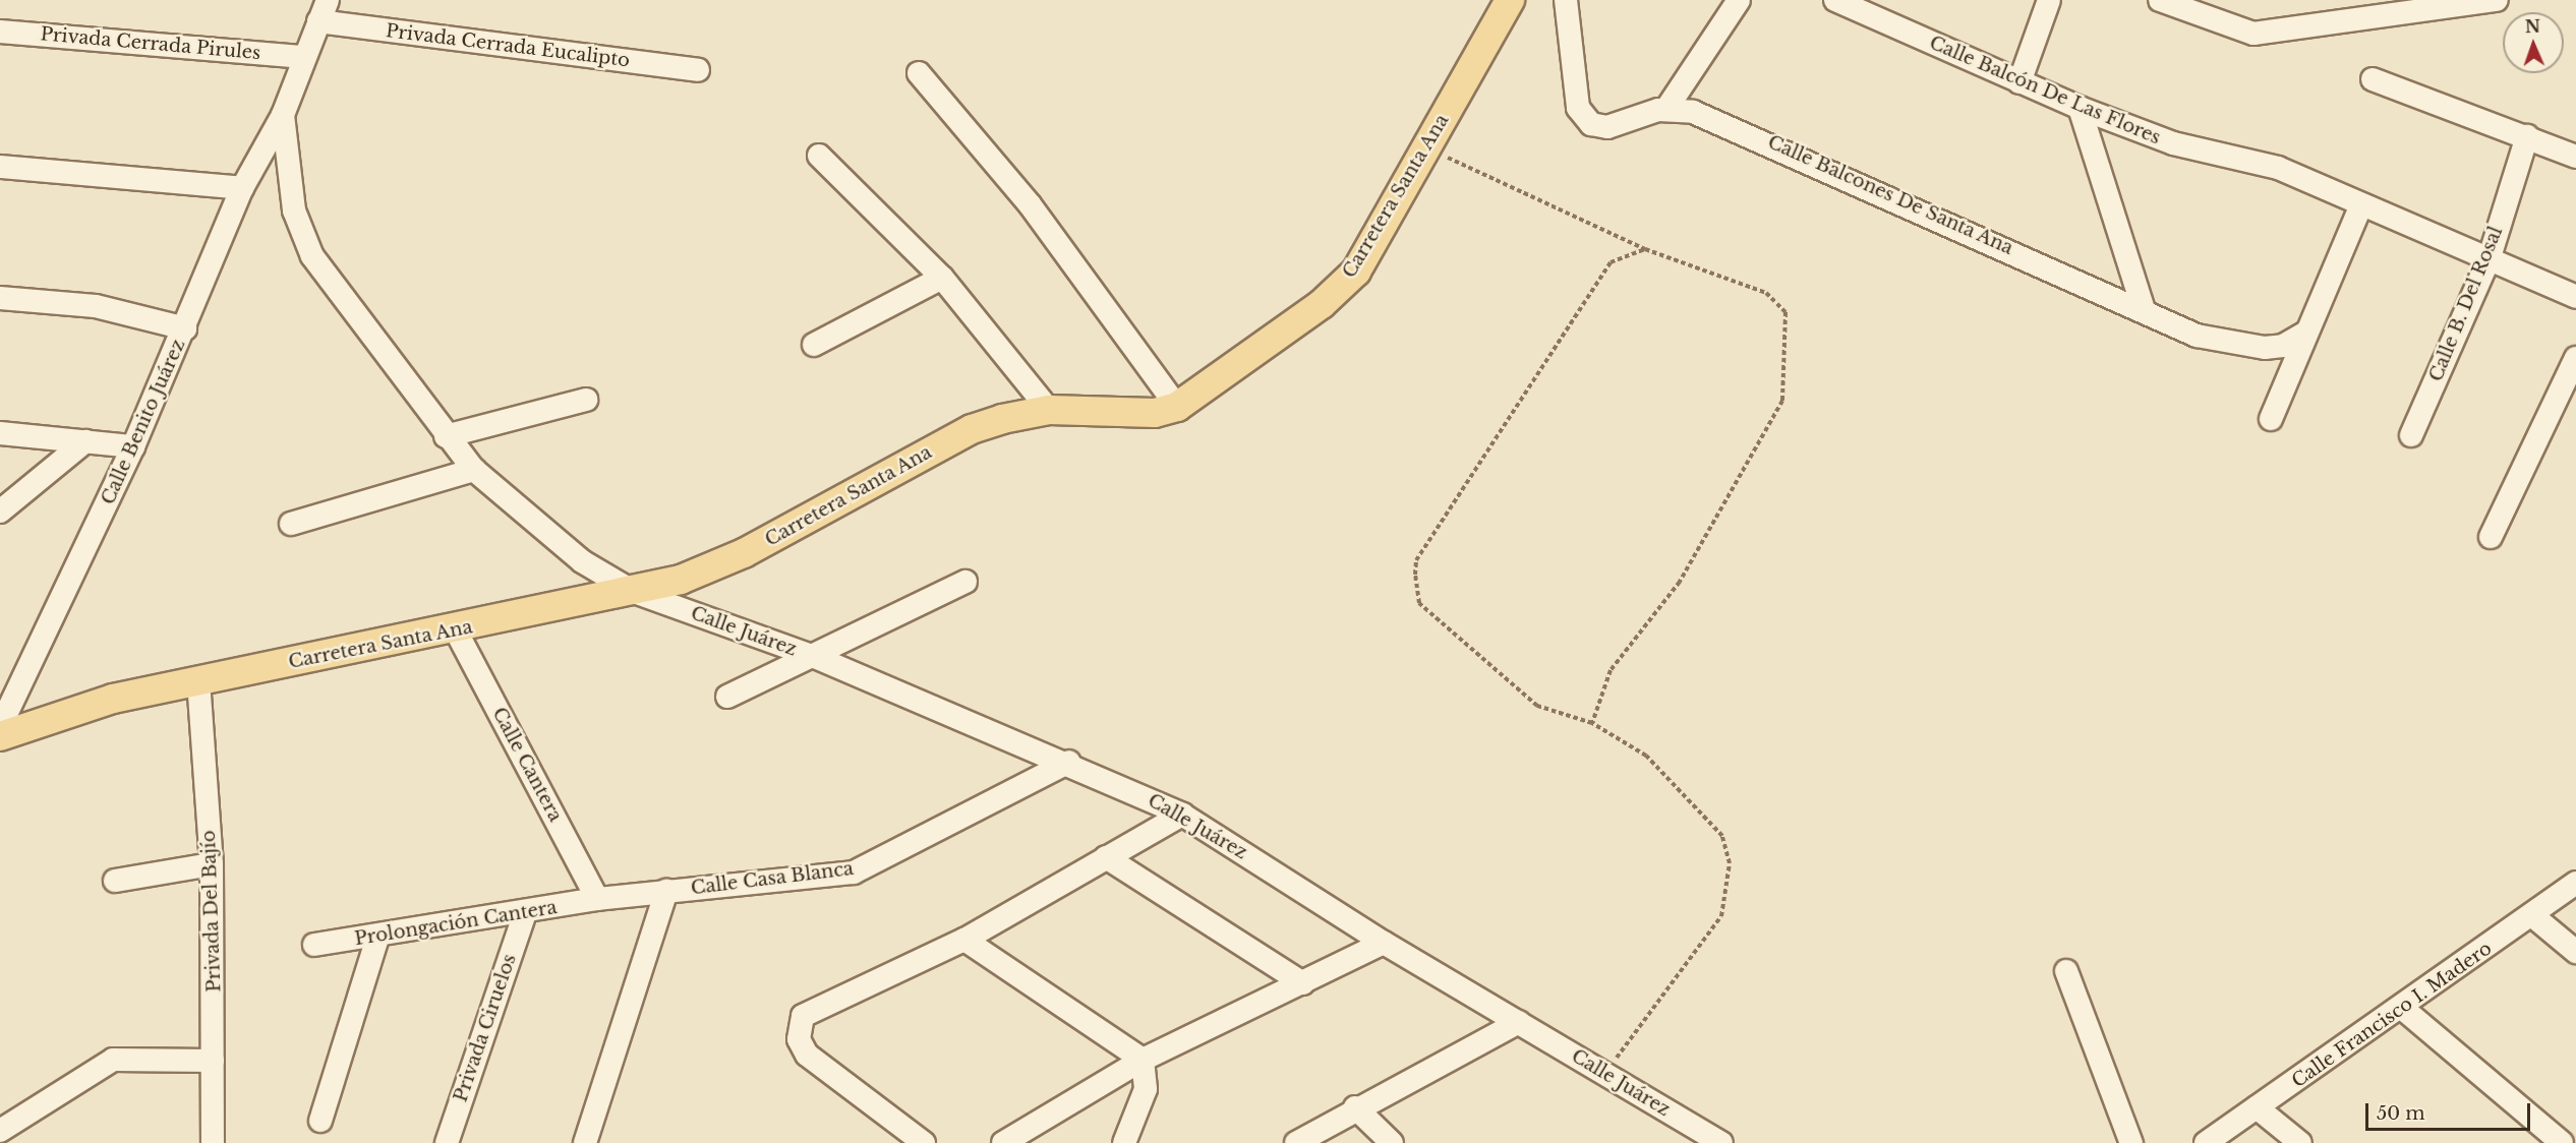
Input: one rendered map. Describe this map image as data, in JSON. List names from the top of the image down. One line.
{"streets":{"main road":["Carretera Santa Ana"],"street":["Privada Cerrada Pirules","Privada Cerrada Eucalipto","Calle Balcón De Las Flores","Calle Balcones De Santa Ana","Calle B. Del Rosal","Calle Benito Juárez","Calle Juárez","Calle Cantera","Calle Casa Blanca","Privada Del Bajío","Prolongación Cantera","Calle Francisco I. Madero","Privada Ciruelos"]},"crossings":[["Privada Cerrada Pirules","Calle Benito Juárez"],["Privada Cerrada Eucalipto","Calle Benito Juárez"],["Calle Balcón De Las Flores","Calle B. Del Rosal"],["Carretera Santa Ana","Calle Benito Juárez"],["Carretera Santa Ana","Calle Juárez"],["Carretera Santa Ana","Calle Cantera"],["Carretera Santa Ana","Privada Del Bajío"],["Calle Benito Juárez","Calle Juárez"],["Calle Juárez","Calle Casa Blanca"],["Calle Cantera","Calle Casa Blanca"],["Calle Cantera","Prolongación Cantera"],["Calle Casa Blanca","Prolongación Cantera"],["Prolongación Cantera","Privada Ciruelos"]],"scale_bar":"50 m","north":"top"}
